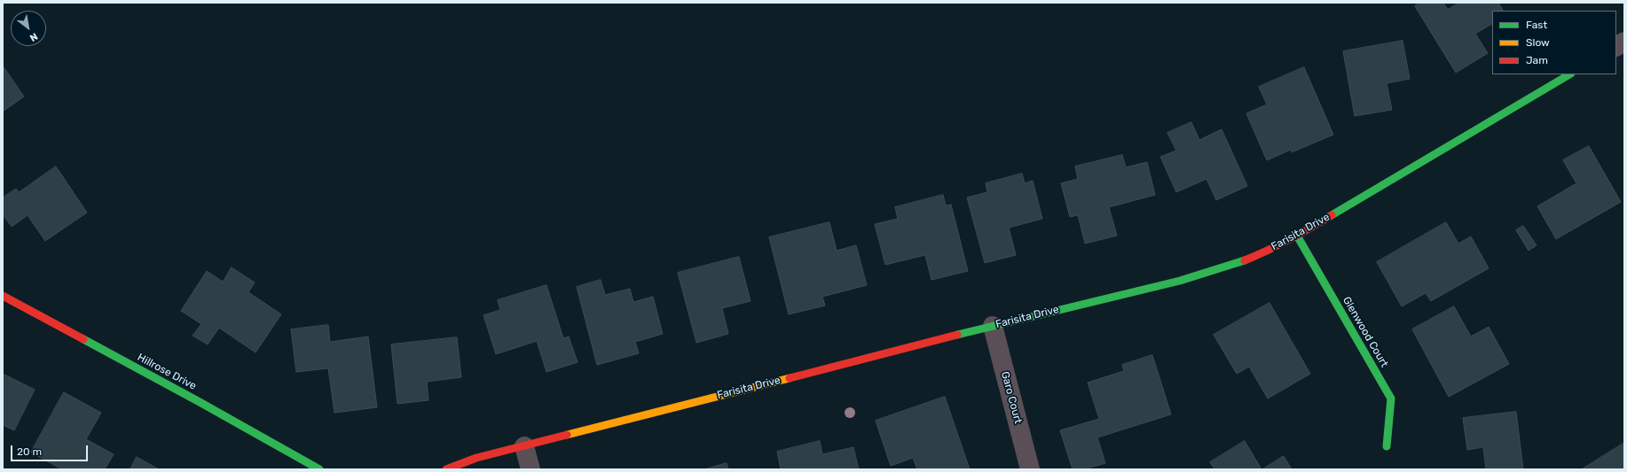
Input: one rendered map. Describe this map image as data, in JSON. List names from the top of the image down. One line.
{"streets":{"street":["Farisita Drive","Glenwood Court","Hillrose Drive","Garo Court"]},"crossings":[["Farisita Drive","Glenwood Court"],["Farisita Drive","Garo Court"]],"legend":["Fast","Slow","Jam"],"scale_bar":"20 m","north":"bottom right"}
